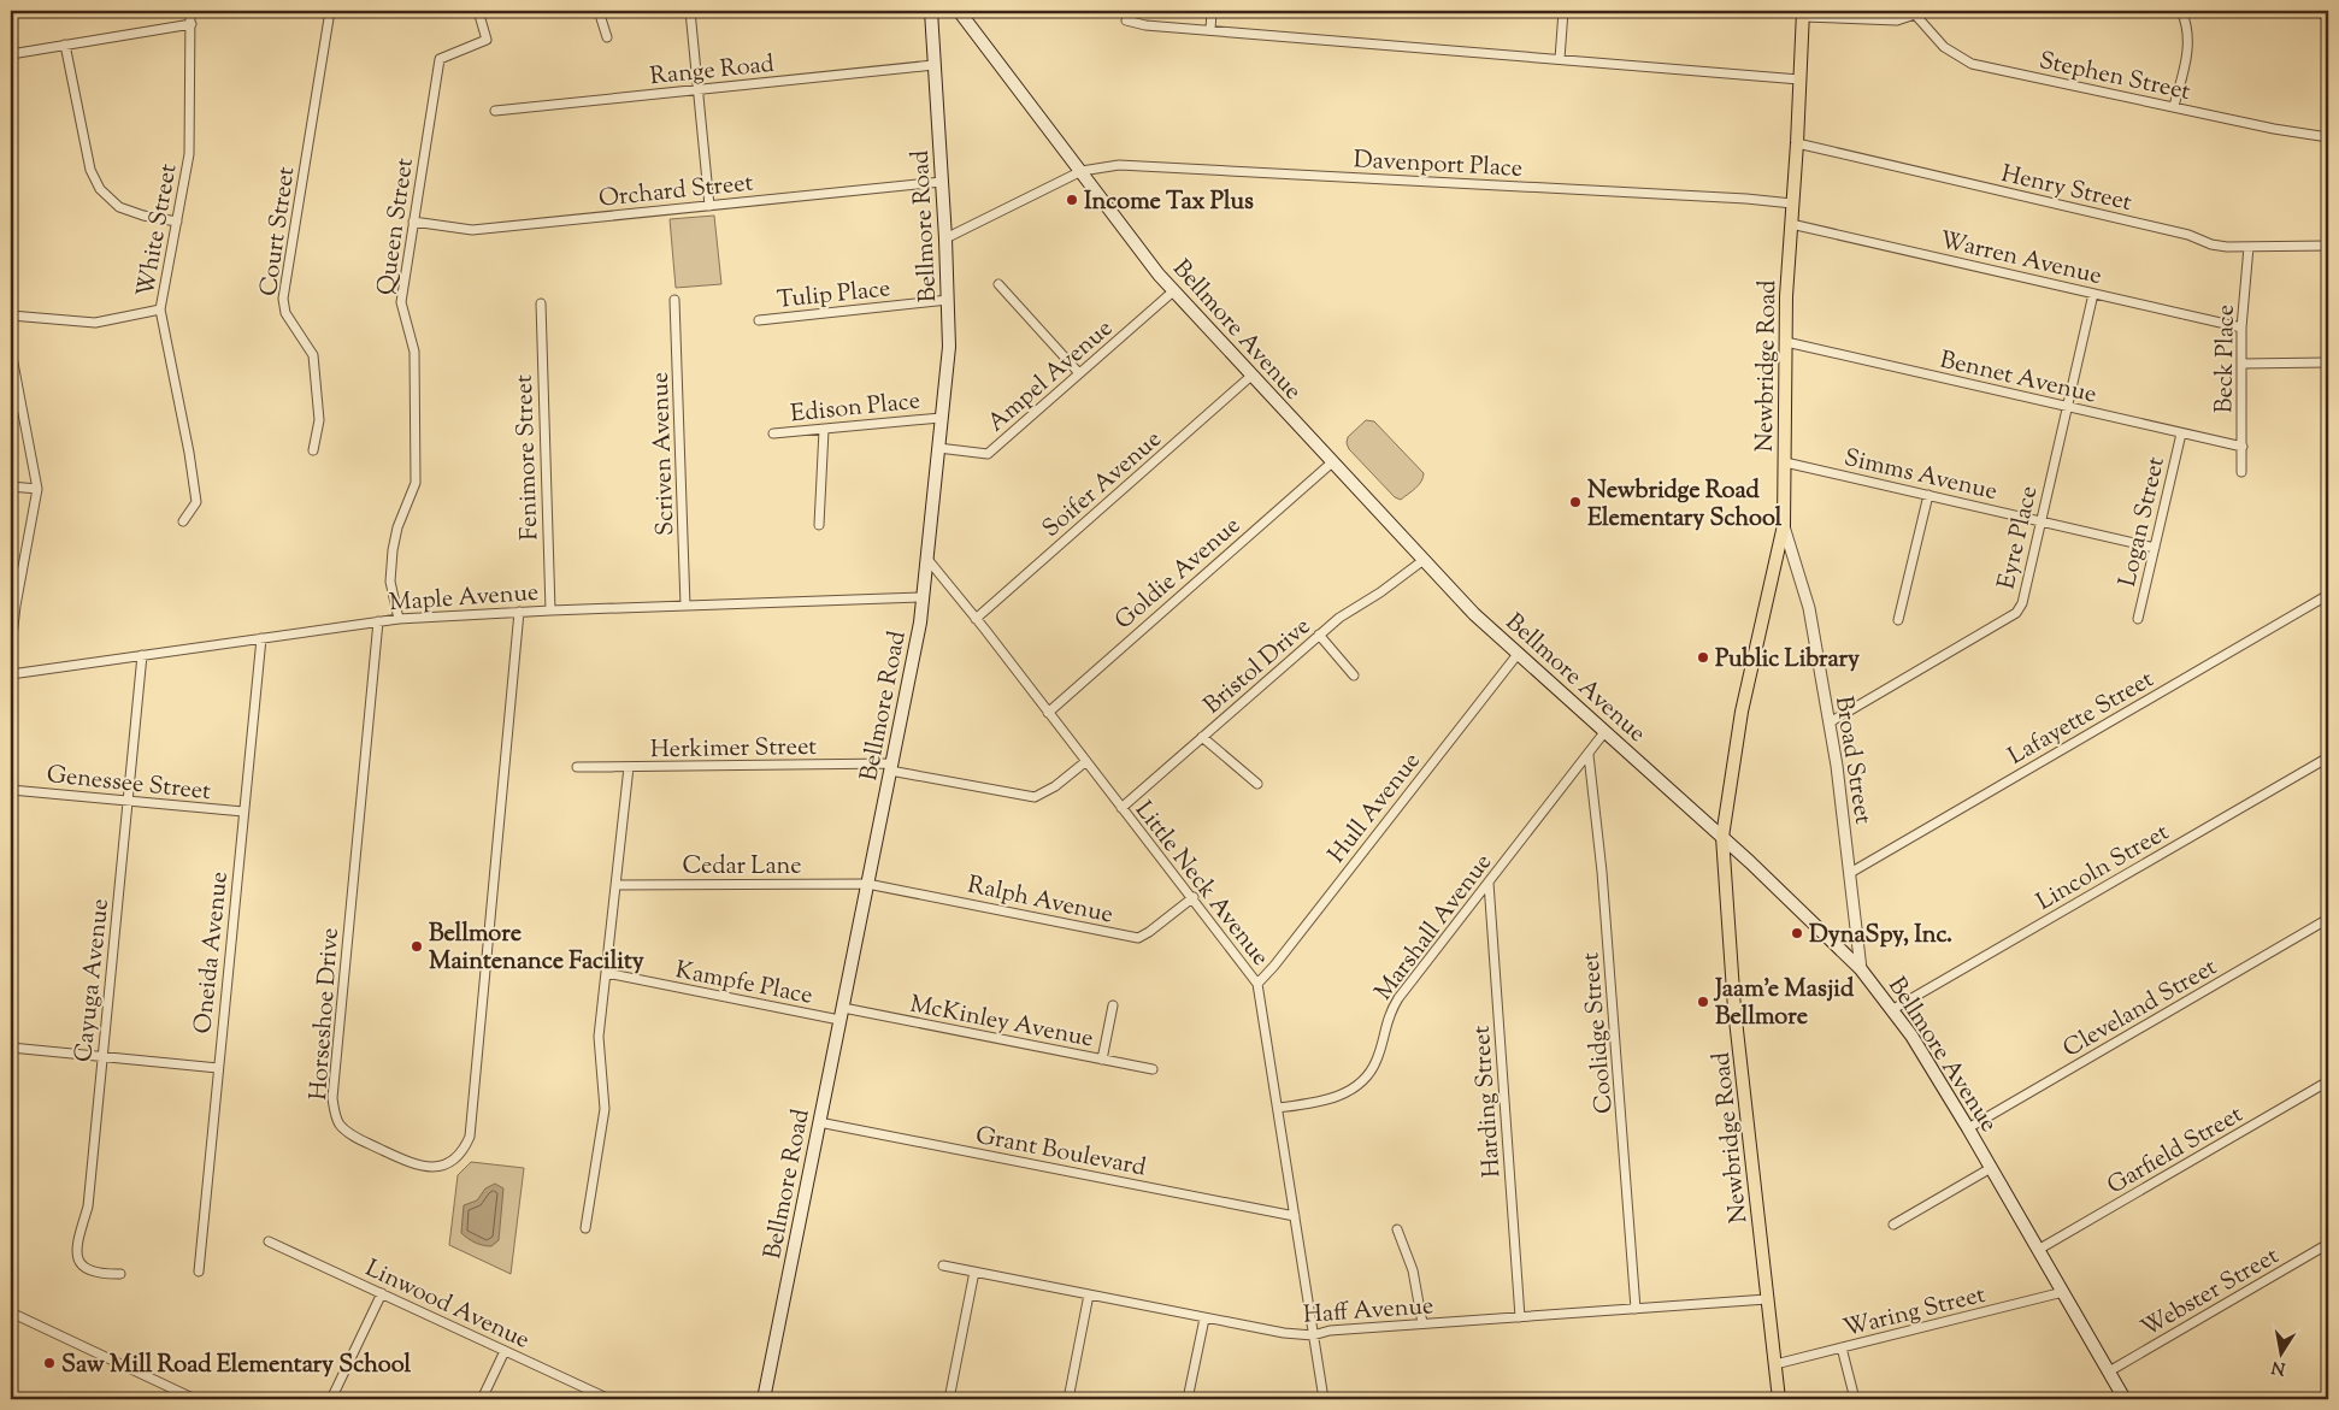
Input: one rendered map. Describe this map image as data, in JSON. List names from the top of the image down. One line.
{"streets":{"main road":["Bellmore Road","Bellmore Avenue","Newbridge Road"],"street":["Range Road","Stephen Street","Davenport Place","Henry Street","Orchard Street","Queen Street","White Street","Court Street","Warren Avenue","Tulip Place","Beck Place","Ampel Avenue","Bennet Avenue","Edison Place","Scriven Avenue","Fenimore Street","Simms Avenue","Soifer Avenue","Logan Street","Eyre Place","Goldie Avenue","Maple Avenue","Bristol Drive","Lafayette Street","Herkimer Street","Broad Street","Genessee Street","Hull Avenue","Cedar Lane","Lincoln Street","Little Neck Avenue","Ralph Avenue","Marshall Avenue","Oneida Avenue","Cayuga Avenue","Kampfe Place","Cleveland Street","Horseshoe Drive","McKinley Avenue","Coolidge Street","Harding Street","Garfield Street","Grant Boulevard","Webster Street","Linwood Avenue","Haff Avenue","Waring Street"]},"crossings":[["Range Road","Bellmore Road"],["Davenport Place","Bellmore Road"],["Davenport Place","Bellmore Avenue"],["Davenport Place","Newbridge Road"],["Henry Street","Beck Place"],["Henry Street","Newbridge Road"],["Orchard Street","Queen Street"],["Orchard Street","Bellmore Road"],["Queen Street","Maple Avenue"],["Bellmore Road","Tulip Place"],["Bellmore Road","Ampel Avenue"],["Bellmore Road","Edison Place"],["Bellmore Road","Maple Avenue"],["Bellmore Road","Herkimer Street"],["Bellmore Road","Cedar Lane"],["Bellmore Road","Little Neck Avenue"],["Bellmore Road","Ralph Avenue"],["Bellmore Road","Kampfe Place"],["Bellmore Road","McKinley Avenue"],["Bellmore Road","Grant Boulevard"],["Warren Avenue","Beck Place"],["Warren Avenue","Newbridge Road"],["Warren Avenue","Eyre Place"],["Bellmore Avenue","Newbridge Road"],["Bellmore Avenue","Ampel Avenue"],["Bellmore Avenue","Soifer Avenue"],["Bellmore Avenue","Goldie Avenue"],["Bellmore Avenue","Bristol Drive"],["Bellmore Avenue","Broad Street"],["Bellmore Avenue","Hull Avenue"],["Bellmore Avenue","Lincoln Street"],["Bellmore Avenue","Marshall Avenue"],["Bellmore Avenue","Cleveland Street"],["Bellmore Avenue","Garfield Street"],["Bellmore Avenue","Webster Street"],["Bellmore Avenue","Waring Street"],["Beck Place","Bennet Avenue"],["Newbridge Road","Bennet Avenue"],["Newbridge Road","Simms Avenue"],["Newbridge Road","Broad Street"],["Newbridge Road","Haff Avenue"],["Newbridge Road","Waring Street"],["Bennet Avenue","Logan Street"],["Bennet Avenue","Eyre Place"],["Scriven Avenue","Maple Avenue"],["Fenimore Street","Maple Avenue"],["Simms Avenue","Logan Street"],["Simms Avenue","Eyre Place"],["Soifer Avenue","Little Neck Avenue"],["Eyre Place","Broad Street"],["Goldie Avenue","Little Neck Avenue"],["Maple Avenue","Oneida Avenue"],["Maple Avenue","Cayuga Avenue"],["Maple Avenue","Horseshoe Drive"],["Bristol Drive","Little Neck Avenue"],["Lafayette Street","Broad Street"],["Herkimer Street","Little Neck Avenue"],["Genessee Street","Oneida Avenue"],["Genessee Street","Cayuga Avenue"],["Hull Avenue","Little Neck Avenue"],["Cedar Lane","Ralph Avenue"],["Little Neck Avenue","Ralph Avenue"],["Little Neck Avenue","Marshall Avenue"],["Little Neck Avenue","Grant Boulevard"],["Little Neck Avenue","Haff Avenue"],["Marshall Avenue","Coolidge Street"],["Marshall Avenue","Harding Street"],["Kampfe Place","McKinley Avenue"],["Coolidge Street","Haff Avenue"],["Harding Street","Haff Avenue"]],"places":["Income Tax Plus","Newbridge Road Elementary School","Public Library","DynaSpy, Inc.","Bellmore Maintenance Facility","Jaam'e Masjid Bellmore","Saw Mill Road Elementary School"],"north":"bottom"}
